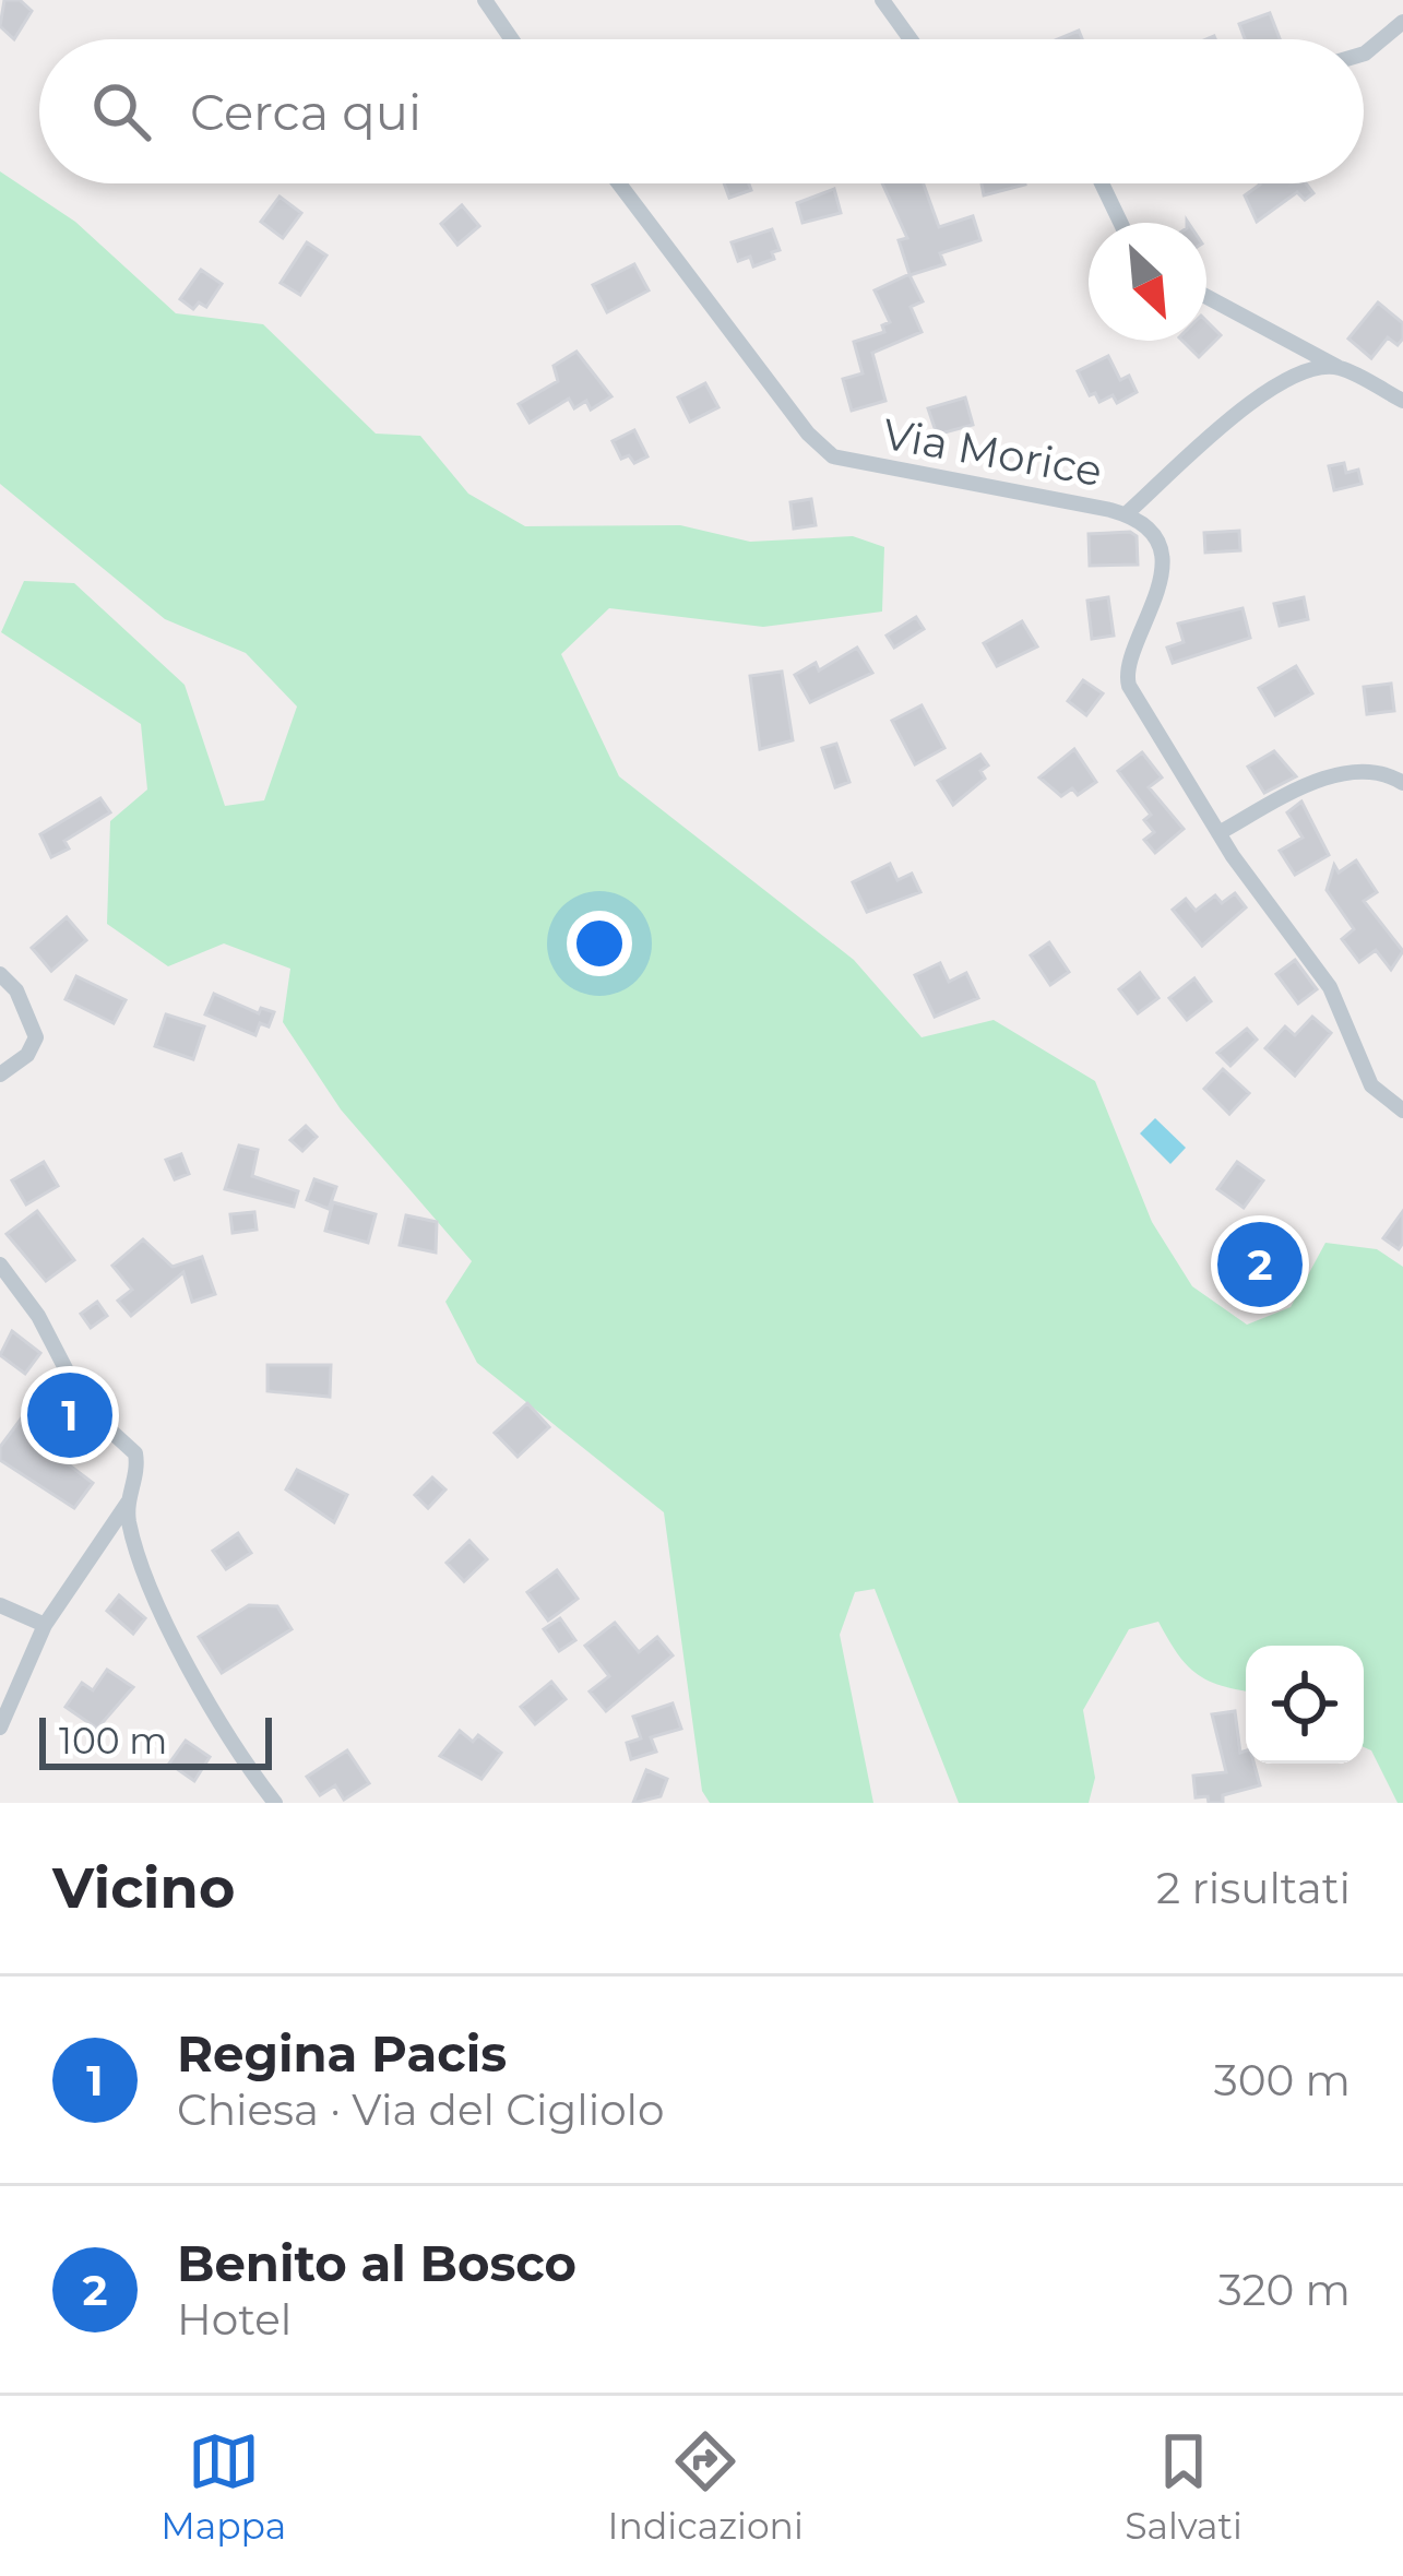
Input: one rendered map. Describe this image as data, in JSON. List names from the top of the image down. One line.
{"streets":{"street":["Via Morice"]},"scale_bar":"100 m","north":"bottom right","page":{"search":"Cerca qui","pins":["2","1"],"scale":"100 m","heading":["Vicino","2 risultati"],"list":[{"mark":"1","name":"Regina Pacis","note":"Chiesa · Via del Cigliolo","value":"300 m"},{"mark":"2","name":"Benito al Bosco","note":"Hotel","value":"320 m"}],"nav":["Mappa","Indicazioni","Salvati"]}}
